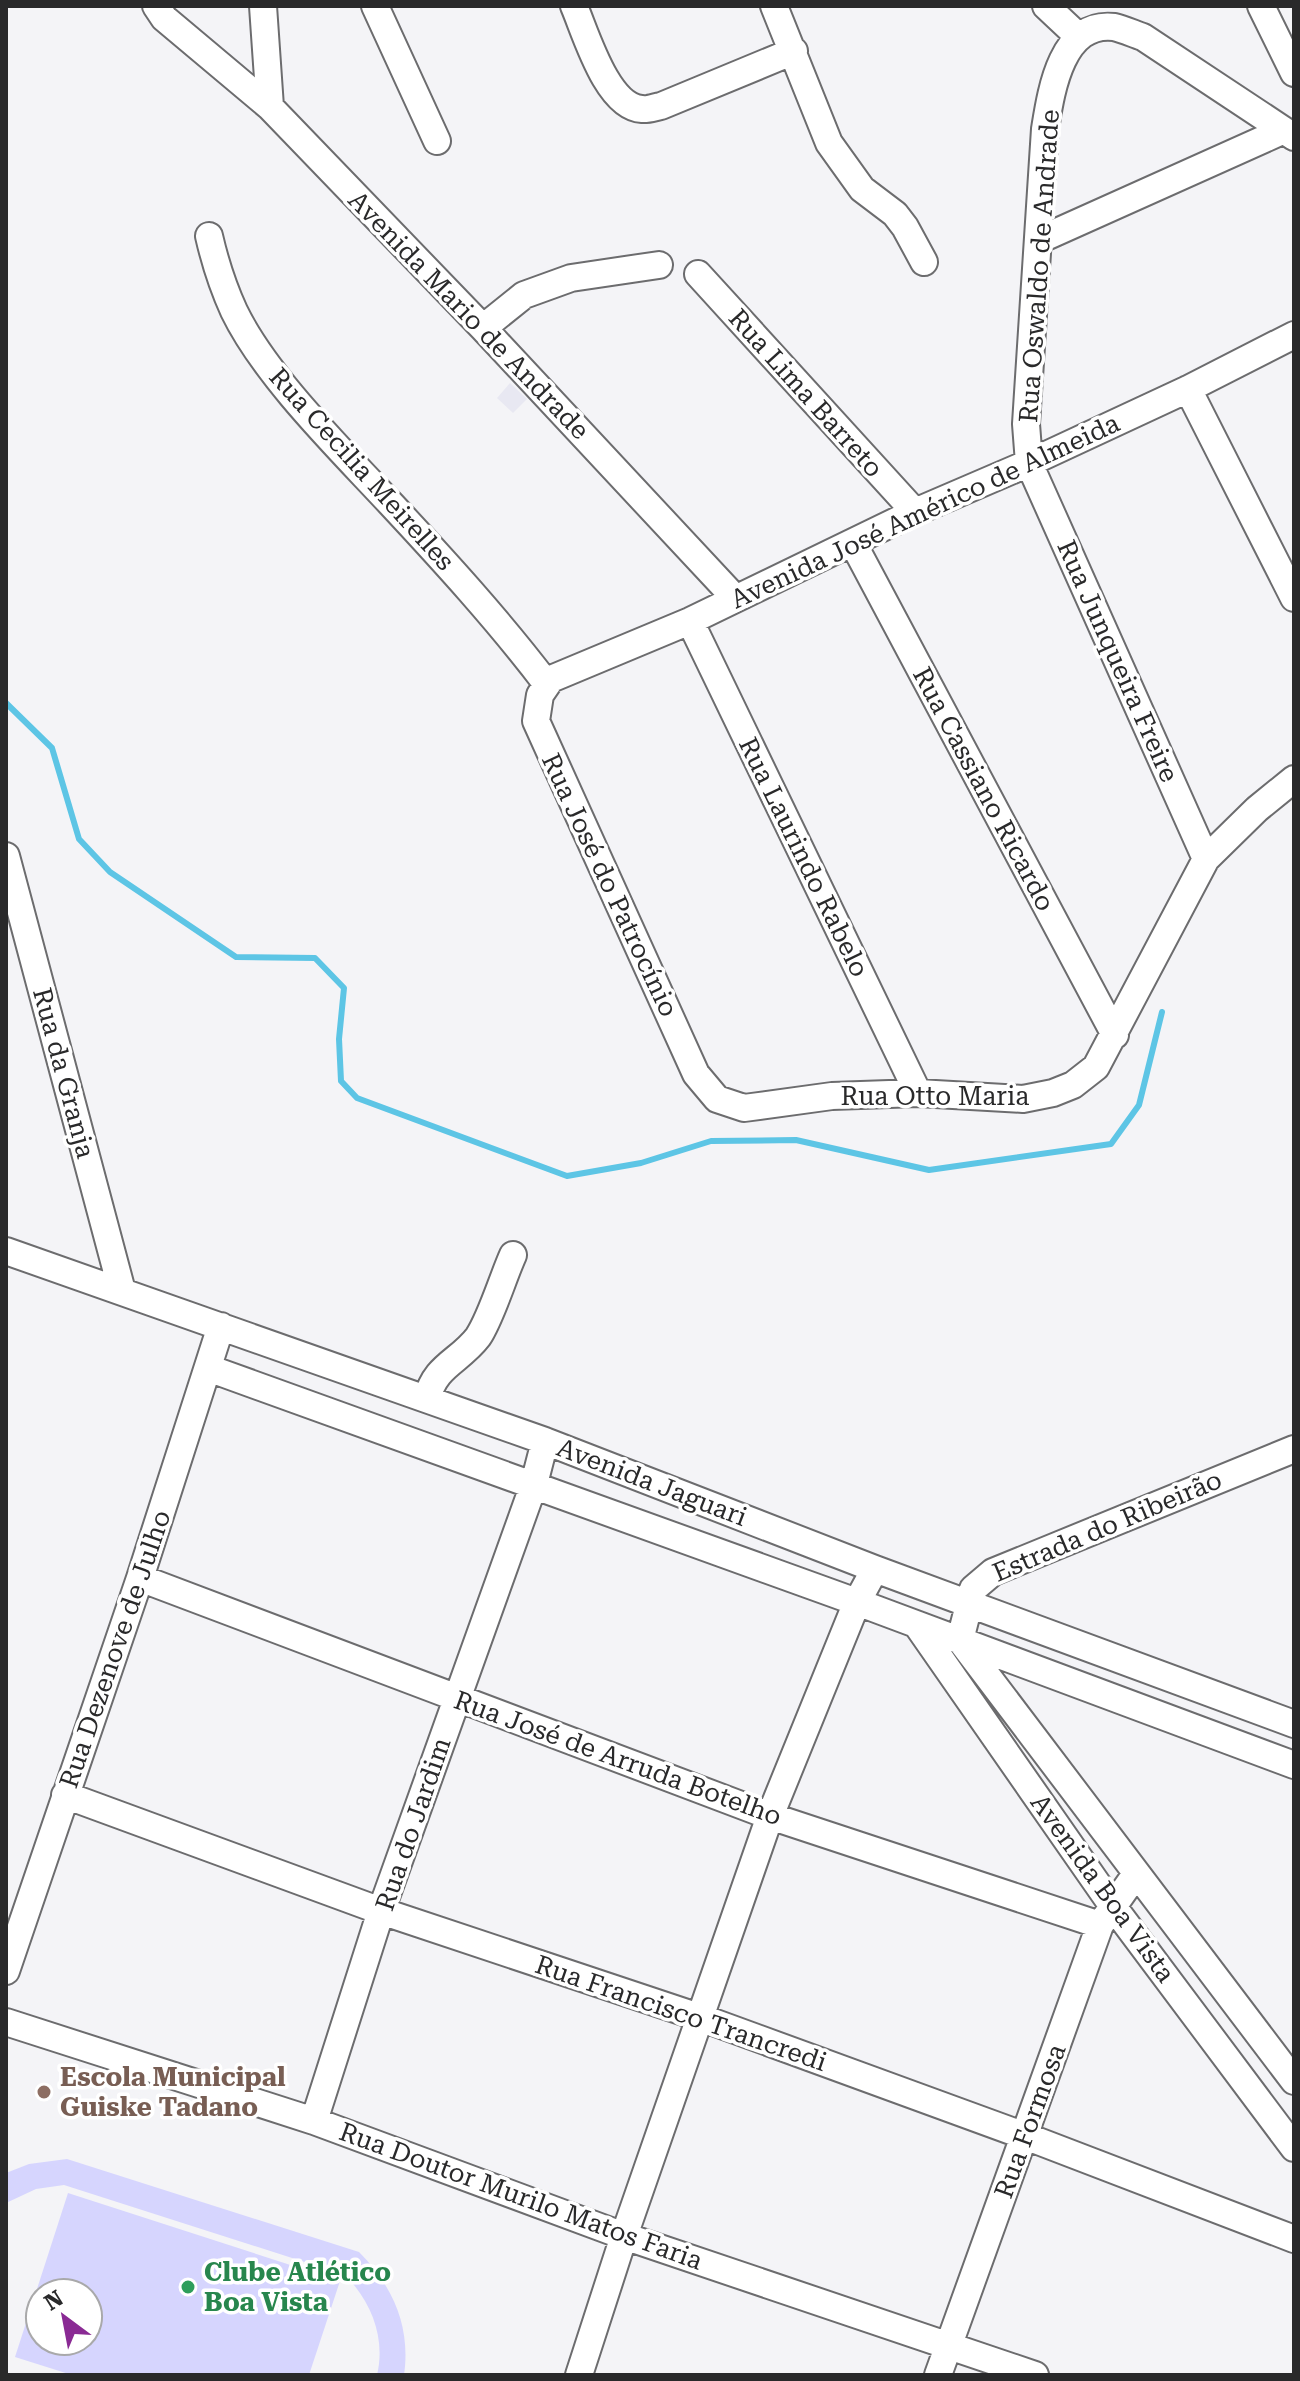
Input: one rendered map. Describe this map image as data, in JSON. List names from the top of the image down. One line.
{"streets":{"street":["Rua Oswaldo de Andrade","Avenida Mario de Andrade","Rua Lima Barreto","Rua Cecilia Meirelles","Avenida José Américo de Almeida","Rua Junqueira Freire","Rua Cassiano Ricardo","Rua Laurindo Rabelo","Rua José do Patrocínio","Rua da Granja","Rua Otto Maria","Avenida Jaguari","Estrada do Ribeirão","Rua Dezenove de Julho","Rua José de Arruda Botelho","Rua do Jardim","Avenida Boa Vista","Rua Francisco Trancredi","Rua Formosa","Rua Doutor Murilo Matos Faria"]},"crossings":[["Rua Oswaldo de Andrade","Avenida José Américo de Almeida"],["Rua Oswaldo de Andrade","Rua Junqueira Freire"],["Avenida Mario de Andrade","Avenida José Américo de Almeida"],["Rua Lima Barreto","Avenida José Américo de Almeida"],["Rua Cecilia Meirelles","Avenida José Américo de Almeida"],["Rua Cecilia Meirelles","Rua José do Patrocínio"],["Avenida José Américo de Almeida","Rua Junqueira Freire"],["Avenida José Américo de Almeida","Rua Cassiano Ricardo"],["Avenida José Américo de Almeida","Rua Laurindo Rabelo"],["Avenida José Américo de Almeida","Rua José do Patrocínio"],["Rua Junqueira Freire","Rua Otto Maria"],["Rua Cassiano Ricardo","Rua Otto Maria"],["Rua Laurindo Rabelo","Rua Otto Maria"],["Rua José do Patrocínio","Rua Otto Maria"],["Rua da Granja","Avenida Jaguari"],["Avenida Jaguari","Estrada do Ribeirão"],["Avenida Jaguari","Rua Dezenove de Julho"],["Avenida Jaguari","Rua do Jardim"],["Avenida Jaguari","Avenida Boa Vista"],["Estrada do Ribeirão","Avenida Boa Vista"],["Rua Dezenove de Julho","Rua José de Arruda Botelho"],["Rua Dezenove de Julho","Rua Francisco Trancredi"],["Rua José de Arruda Botelho","Rua do Jardim"],["Rua José de Arruda Botelho","Avenida Boa Vista"],["Rua José de Arruda Botelho","Rua Formosa"],["Rua do Jardim","Rua Francisco Trancredi"],["Rua do Jardim","Rua Doutor Murilo Matos Faria"],["Avenida Boa Vista","Rua Formosa"],["Rua Francisco Trancredi","Rua Formosa"],["Rua Formosa","Rua Doutor Murilo Matos Faria"]],"places":["Escola Municipal Guiske Tadano","Clube Atlético Boa Vista"],"north":"top left"}
